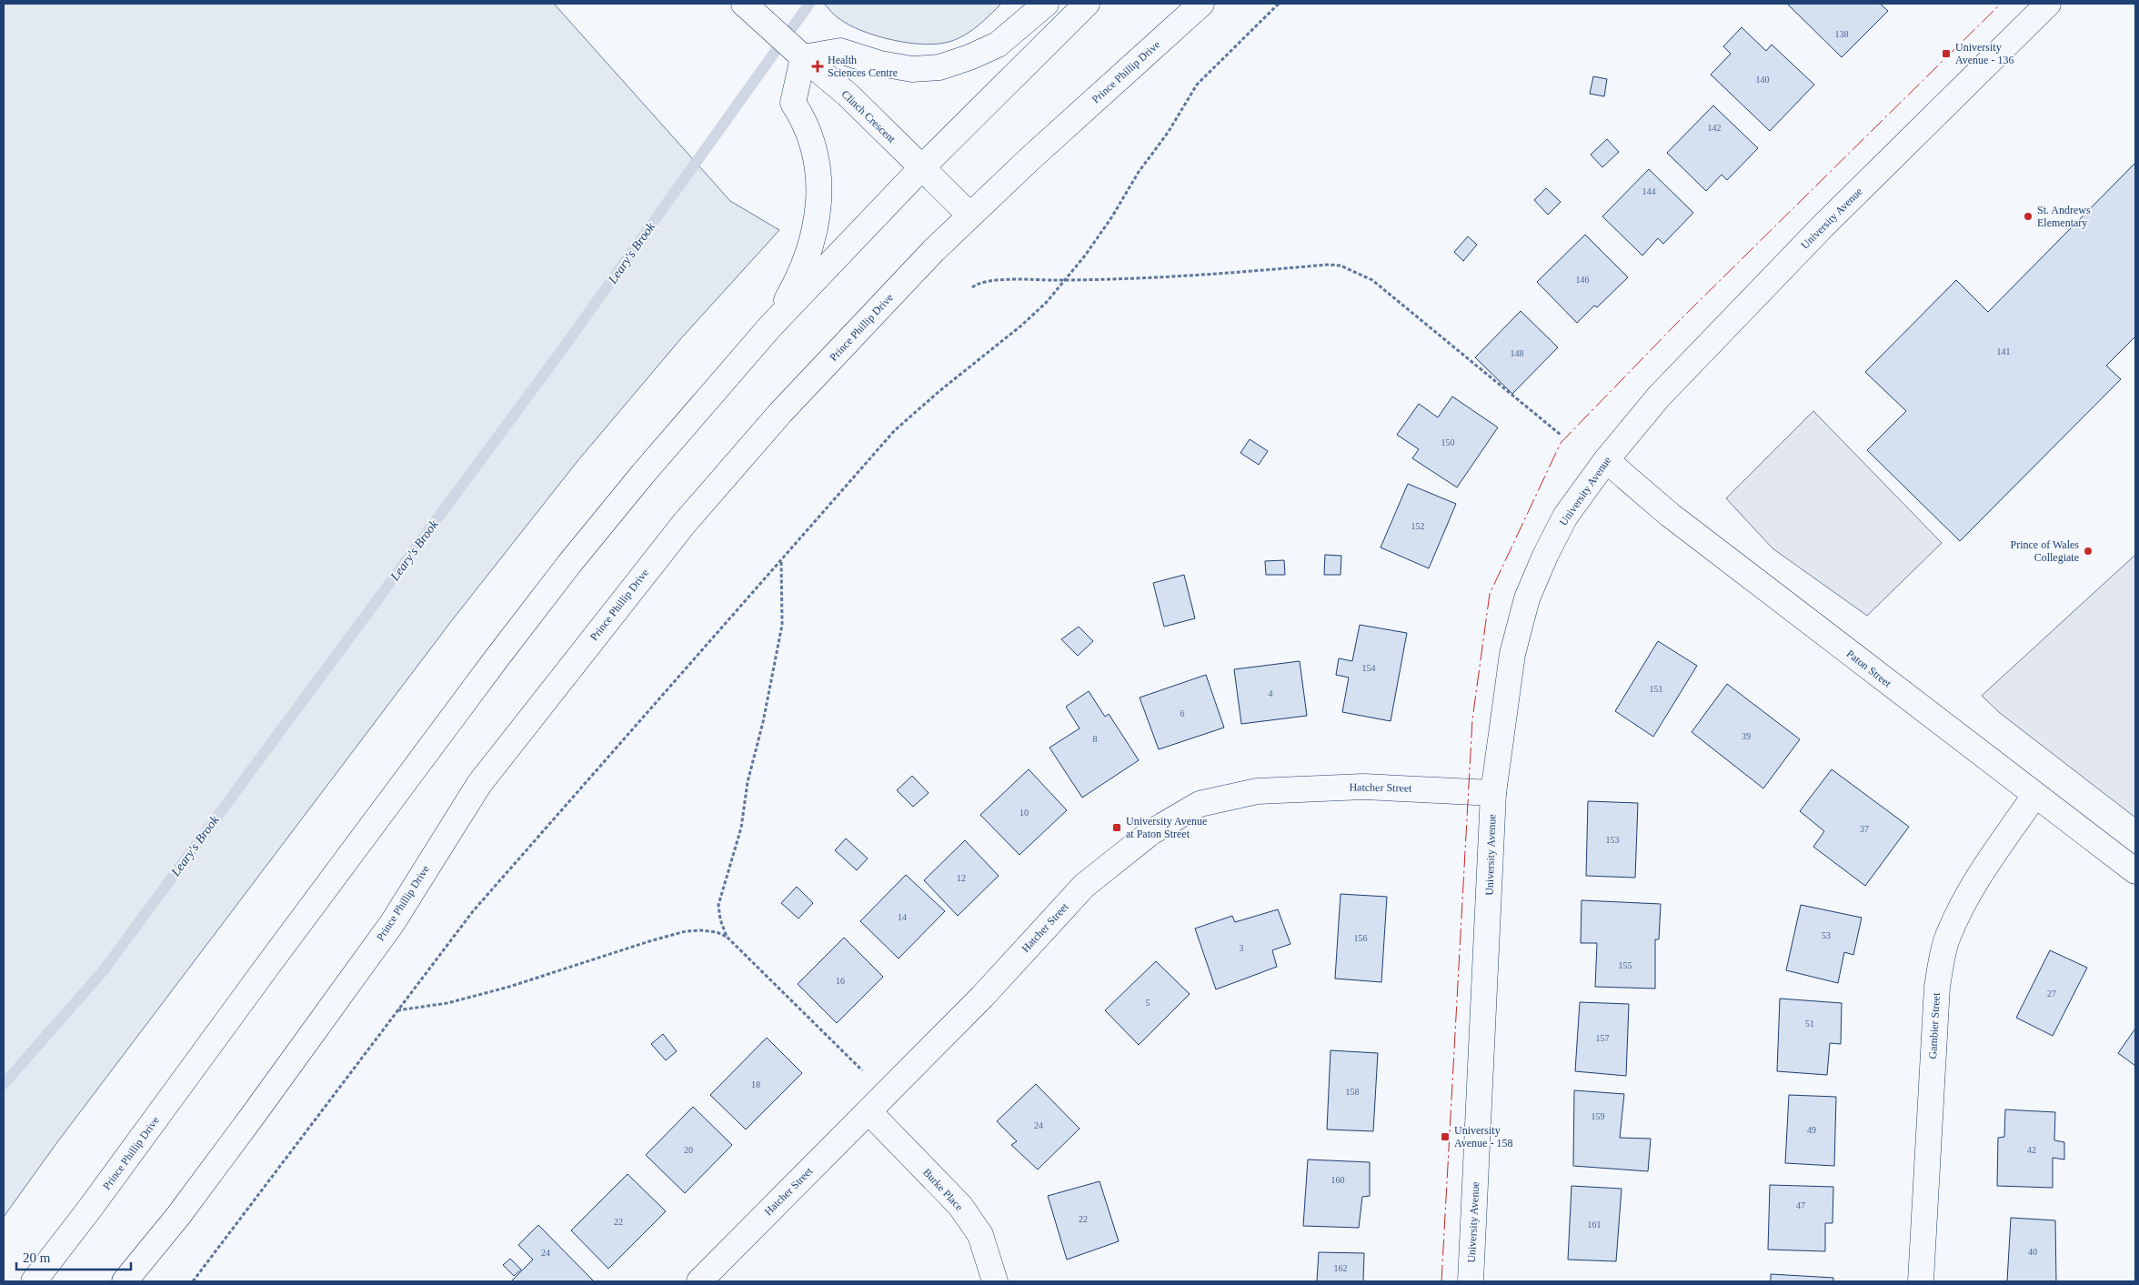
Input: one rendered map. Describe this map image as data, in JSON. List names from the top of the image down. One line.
{"streets":{"street":["Prince Phillip Drive","Clinch Crescent","University Avenue","Paton Street","Hatcher Street","Gambier Street","Burke Place"]},"crossings":[["Prince Phillip Drive","Clinch Crescent"],["University Avenue","Paton Street"],["University Avenue","Hatcher Street"],["Paton Street","Gambier Street"],["Hatcher Street","Burke Place"]],"water":["Leary's Brook"],"places":{"transit":["University Avenue - 136","University Avenue at Paton Street","University Avenue - 158"],"health":["Health Sciences Centre"],"other":["St. Andrews Elementary","Prince of Wales Collegiate"]},"house_numbers":["138","140","142","144","146","141","148","150","152","154","151","4","6","39","8","10","37","153","12","14","53","156","3","155","16","27","5","51","157","18","158","159","24","49","20","42","160","47","22","22","161","40","24","162"],"scale_bar":"20 m"}
